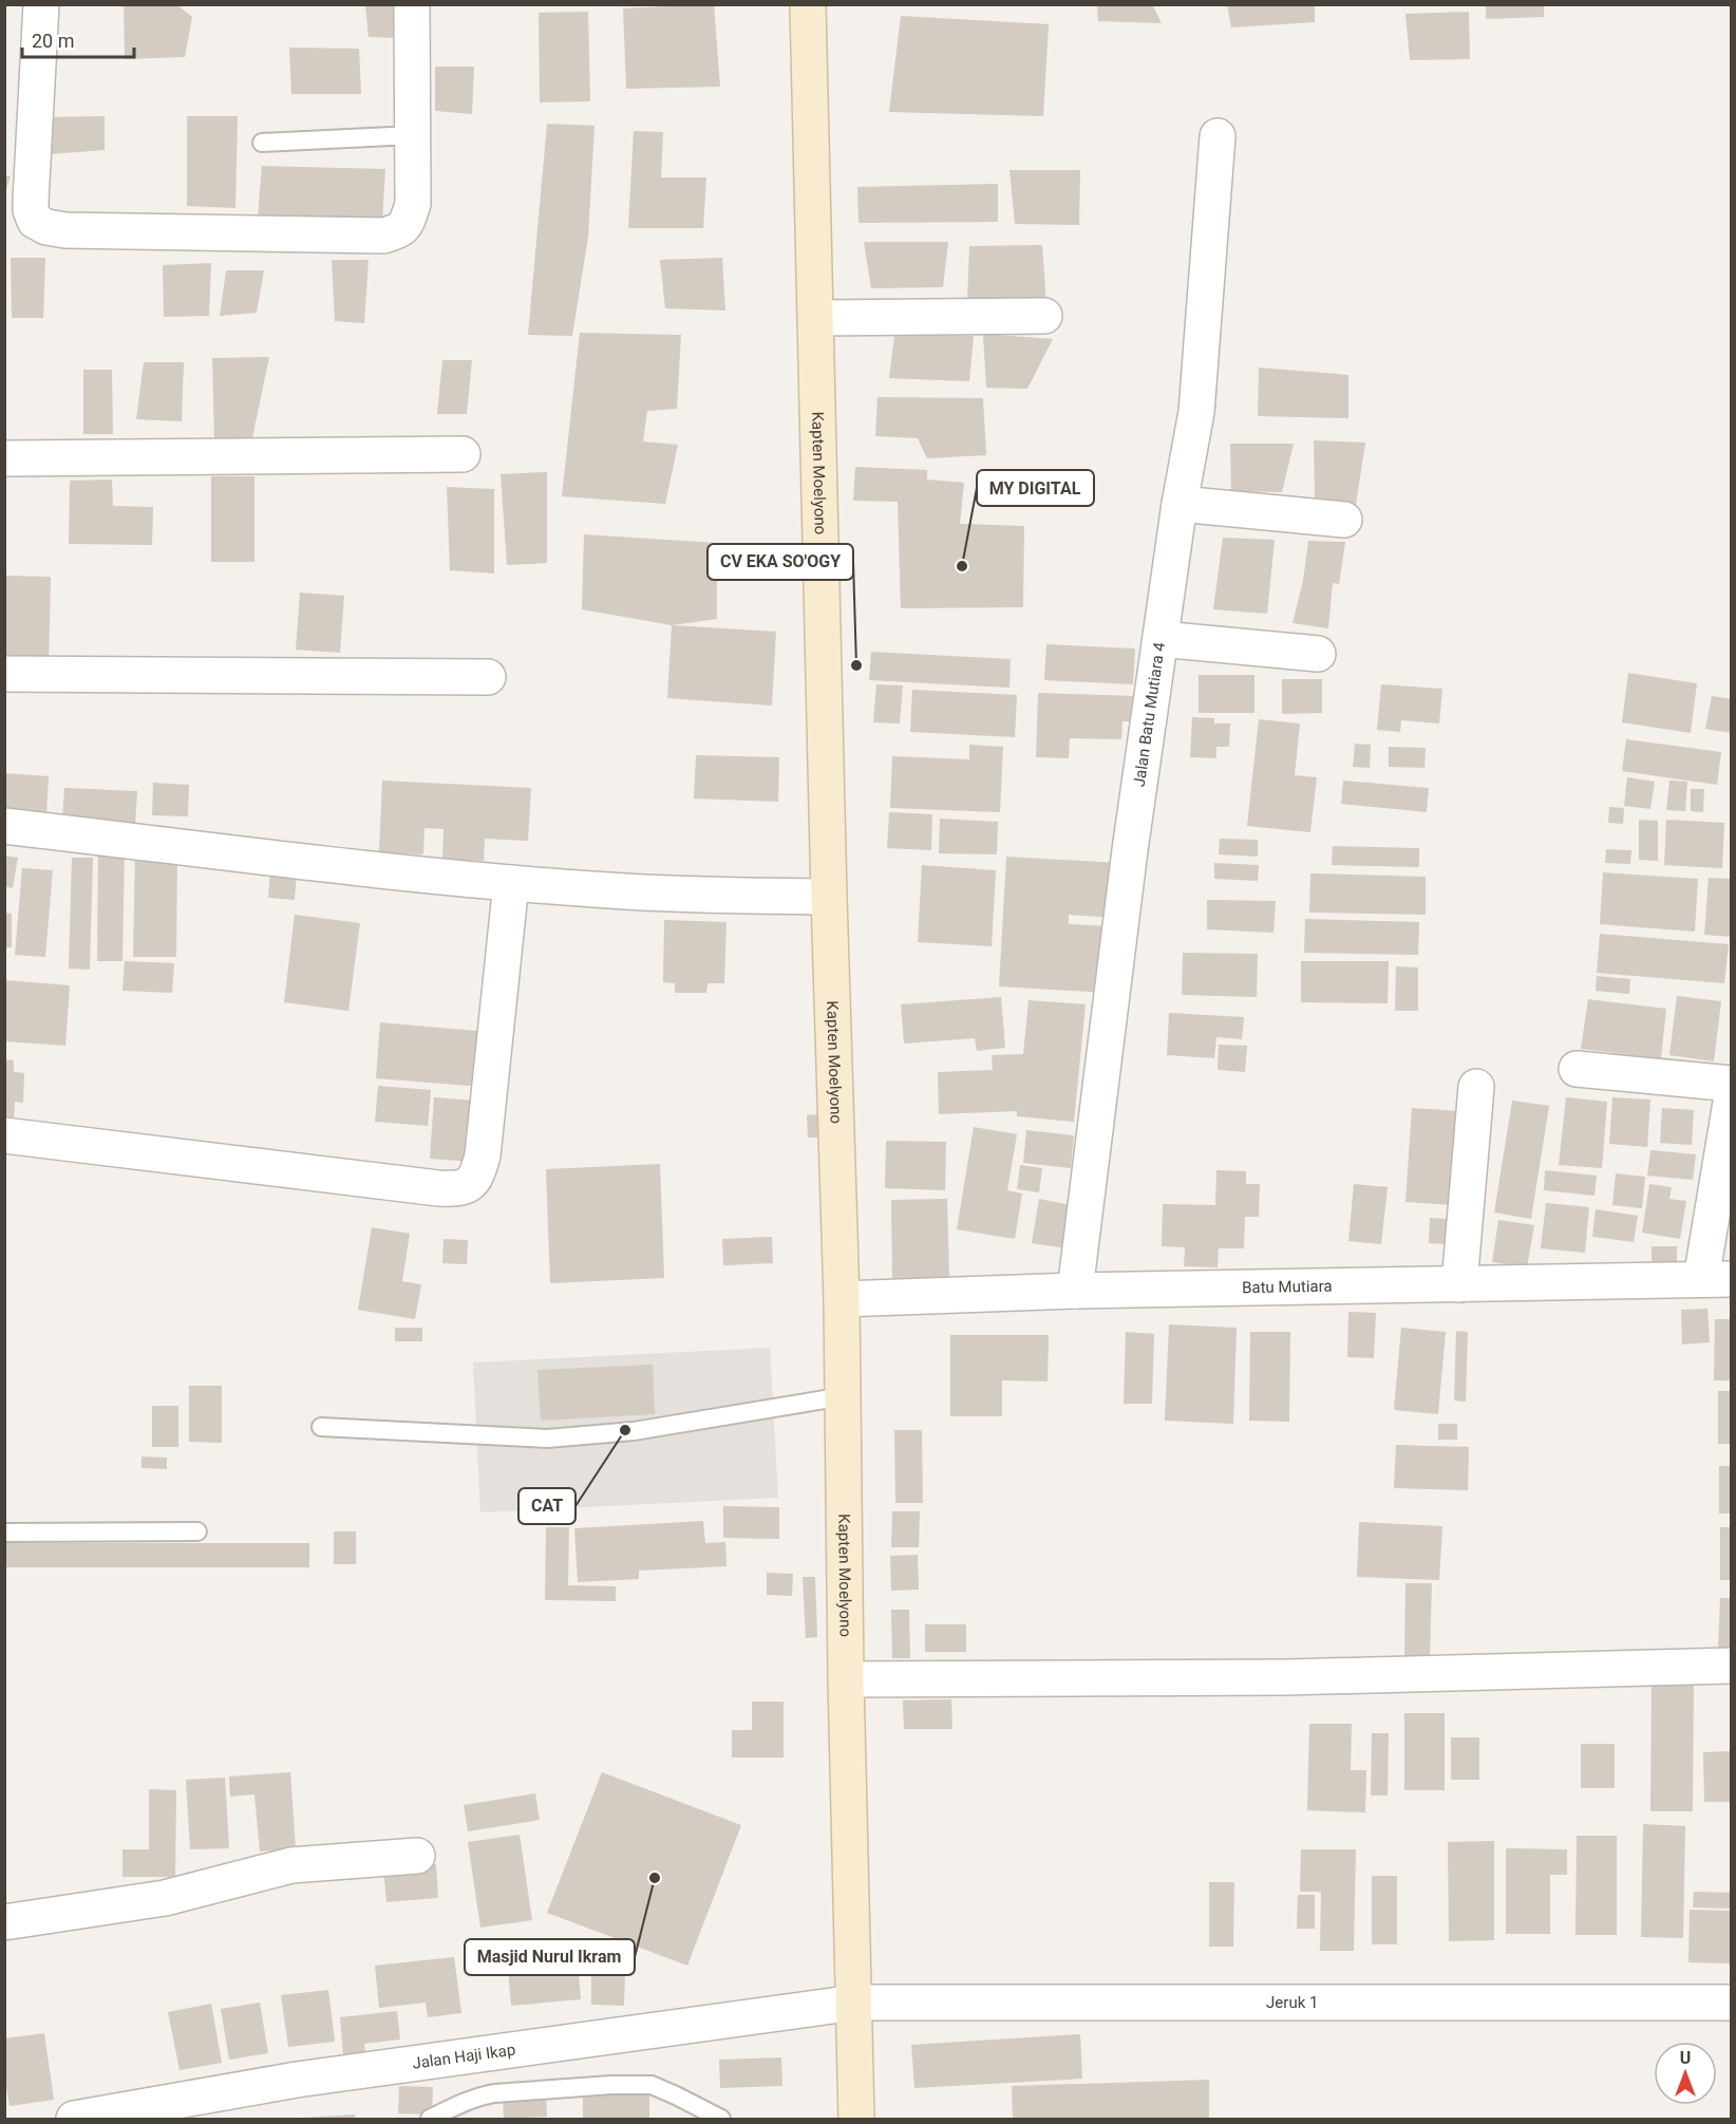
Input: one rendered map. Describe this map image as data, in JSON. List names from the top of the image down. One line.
{"streets":{"street":["Kapten Moelyono","Jalan Batu Mutiara 4","Batu Mutiara","Jeruk 1","Jalan Haji Ikap"]},"crossings":[["Kapten Moelyono","Batu Mutiara"],["Kapten Moelyono","Jeruk 1"],["Kapten Moelyono","Jalan Haji Ikap"],["Jalan Batu Mutiara 4","Batu Mutiara"],["Jeruk 1","Jalan Haji Ikap"]],"places":["MY DIGITAL","CV EKA SO'OGY","CAT","Masjid Nurul Ikram"],"scale_bar":"20 m","north":"top"}
